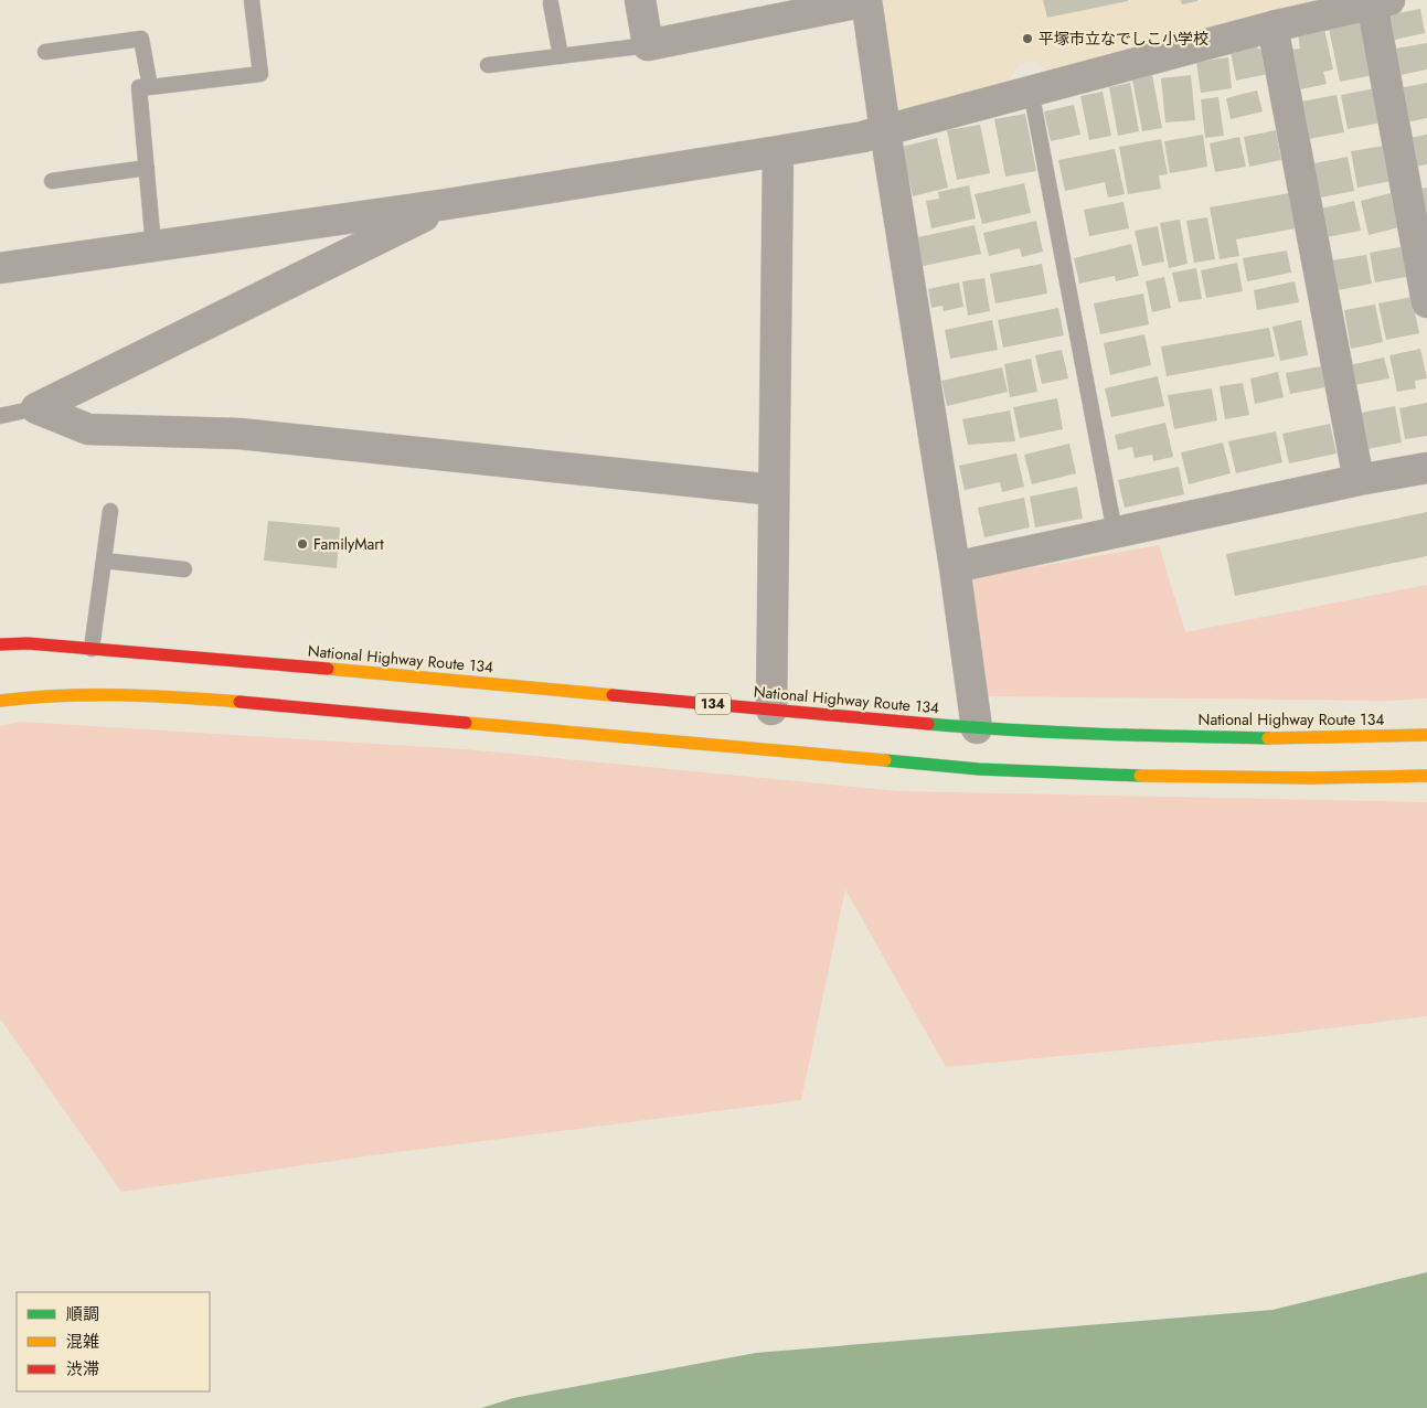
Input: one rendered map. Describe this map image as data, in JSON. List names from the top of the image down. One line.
{"streets":{"highway":["National Highway Route 134","134"]},"places":["平塚市立なでしこ小学校","FamilyMart"],"legend":["順調","混雑","渋滞"]}
